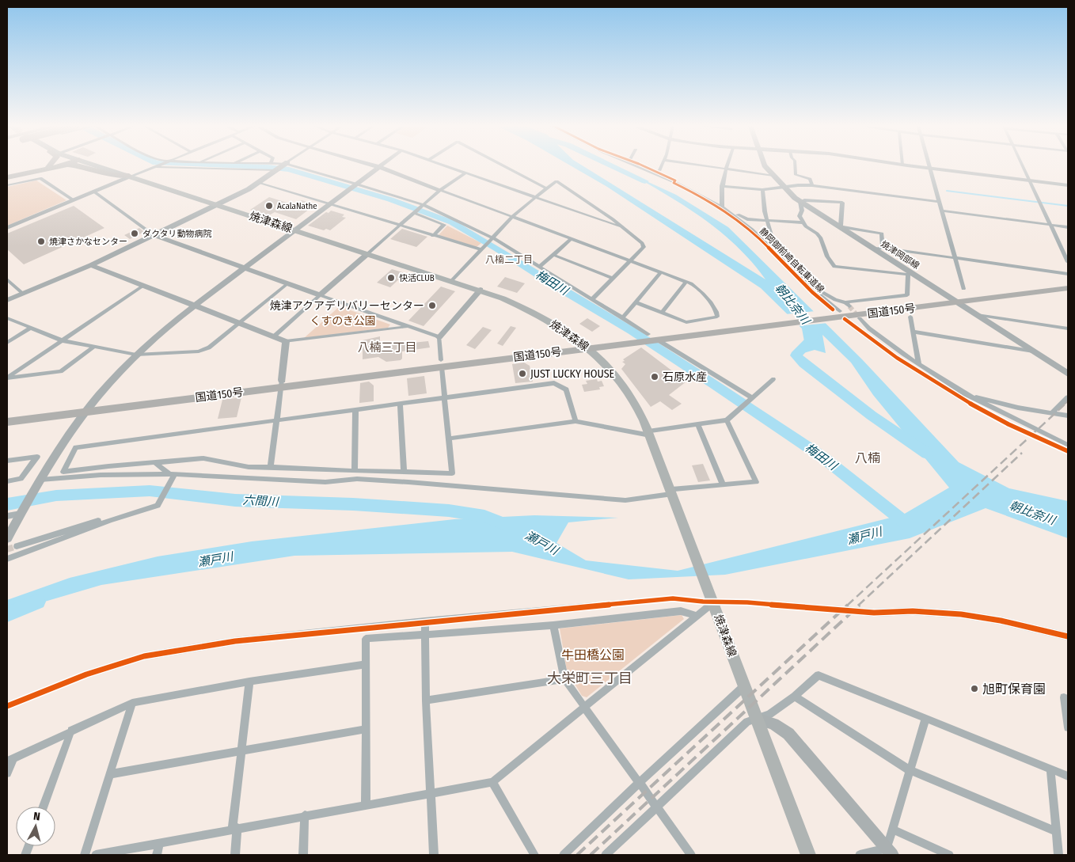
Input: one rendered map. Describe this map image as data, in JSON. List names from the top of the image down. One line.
{"streets":{"highway":["国道150号"],"main road":["焼津森線"],"street":["焼津岡部線"],"cycle path":["静岡御前崎自転車道線"]},"crossings":[["焼津森線","国道150号"],["焼津岡部線","国道150号"]],"districts":["八楠二丁目","八楠三丁目","八楠","大栄町三丁目"],"water":["梅田川","朝比奈川","六間川","瀬戸川"],"parks":["くすのき公園","牛田橋公園"],"places":["AcalaNathe","ダクタリ動物病院","焼津さかなセンター","快活CLUB","焼津アクアデリバリーセンター","JUST LUCKY HOUSE","石原水産","旭町保育園"],"north":"top"}
